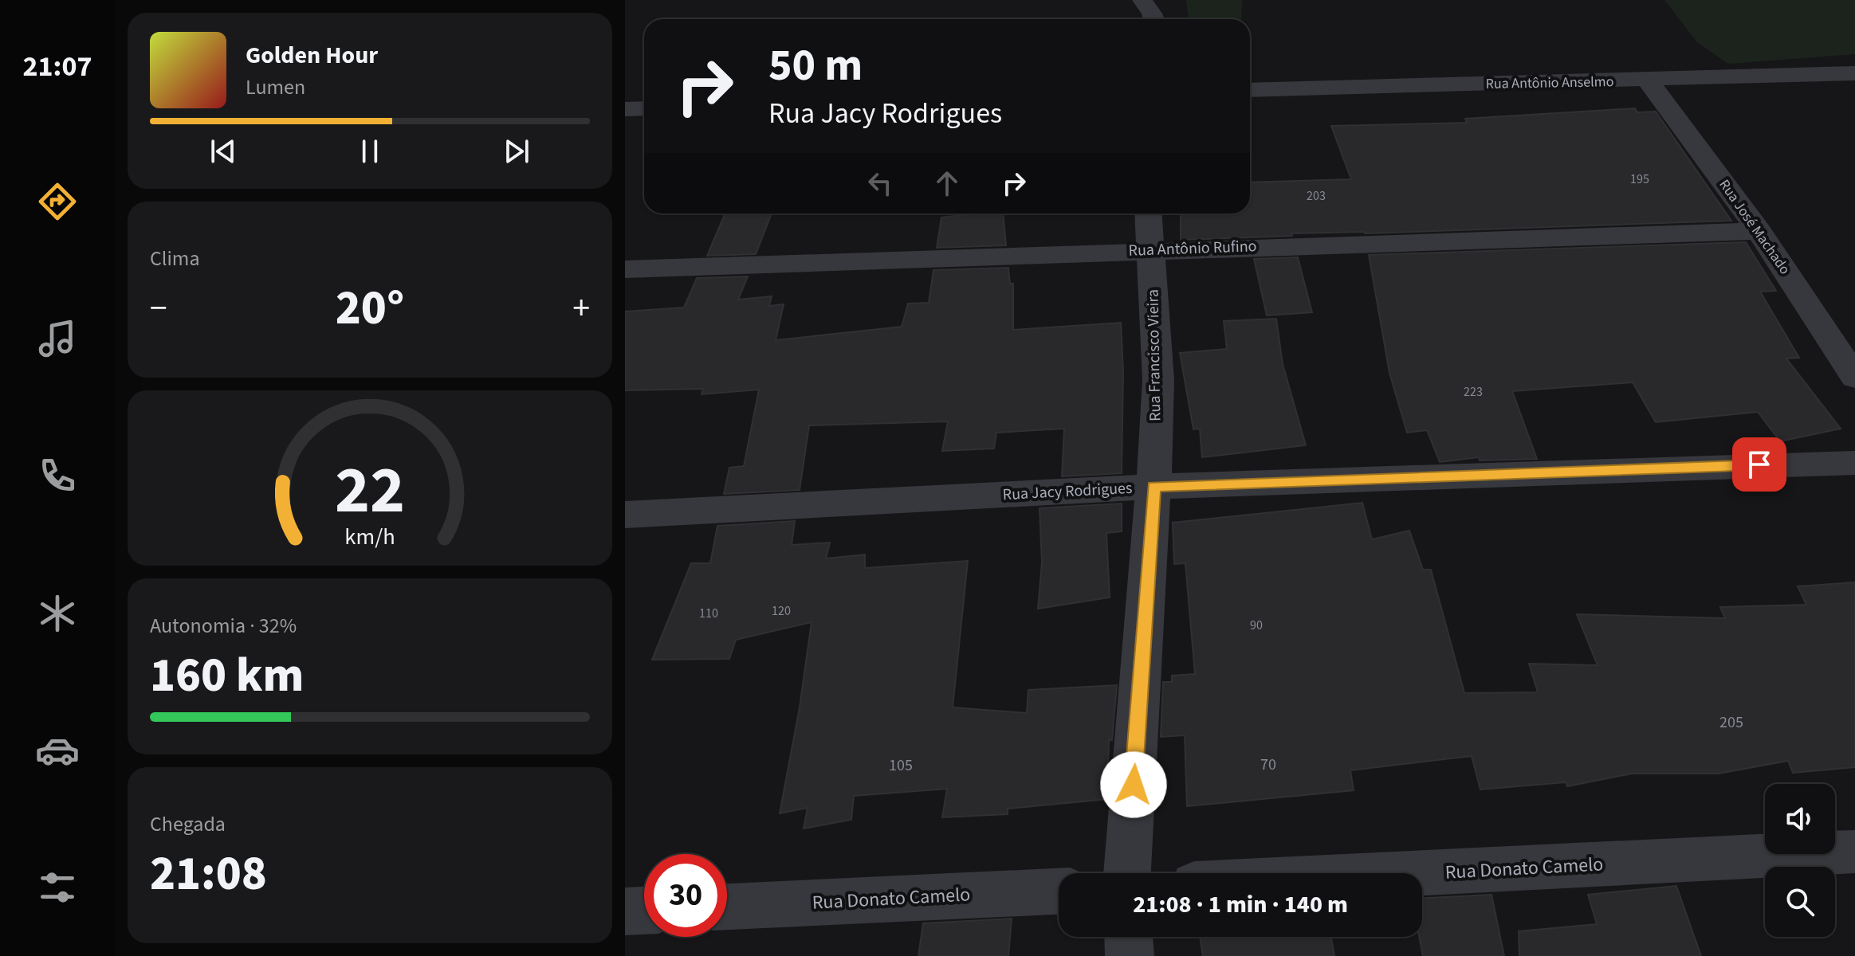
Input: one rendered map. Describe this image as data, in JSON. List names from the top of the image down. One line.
{"streets":{"street":["Rua Antônio Anselmo","Rua José Machado","Rua Antônio Rufino","Rua Francisco Vieira","Rua Jacy Rodrigues","Rua Donato Camelo"]},"crossings":[["Rua Antônio Anselmo","Rua José Machado"],["Rua José Machado","Rua Antônio Rufino"],["Rua Antônio Rufino","Rua Francisco Vieira"],["Rua Francisco Vieira","Rua Jacy Rodrigues"]],"house_numbers":["195","203","223","120","110","90","205","70","105"],"page":{"tabs":"21:07","turn":["50 m","Rua Jacy Rodrigues"],"song":["Golden Hour","Lumen"],"tile":["Clima",["Autonomia · 32%","160 km"],["Chegada","21:08"]],"heat":["−","20°","+"],"limit":"30","trip":"21:08 · 1 min · 140 m","gauge":["22","km/h"]}}
